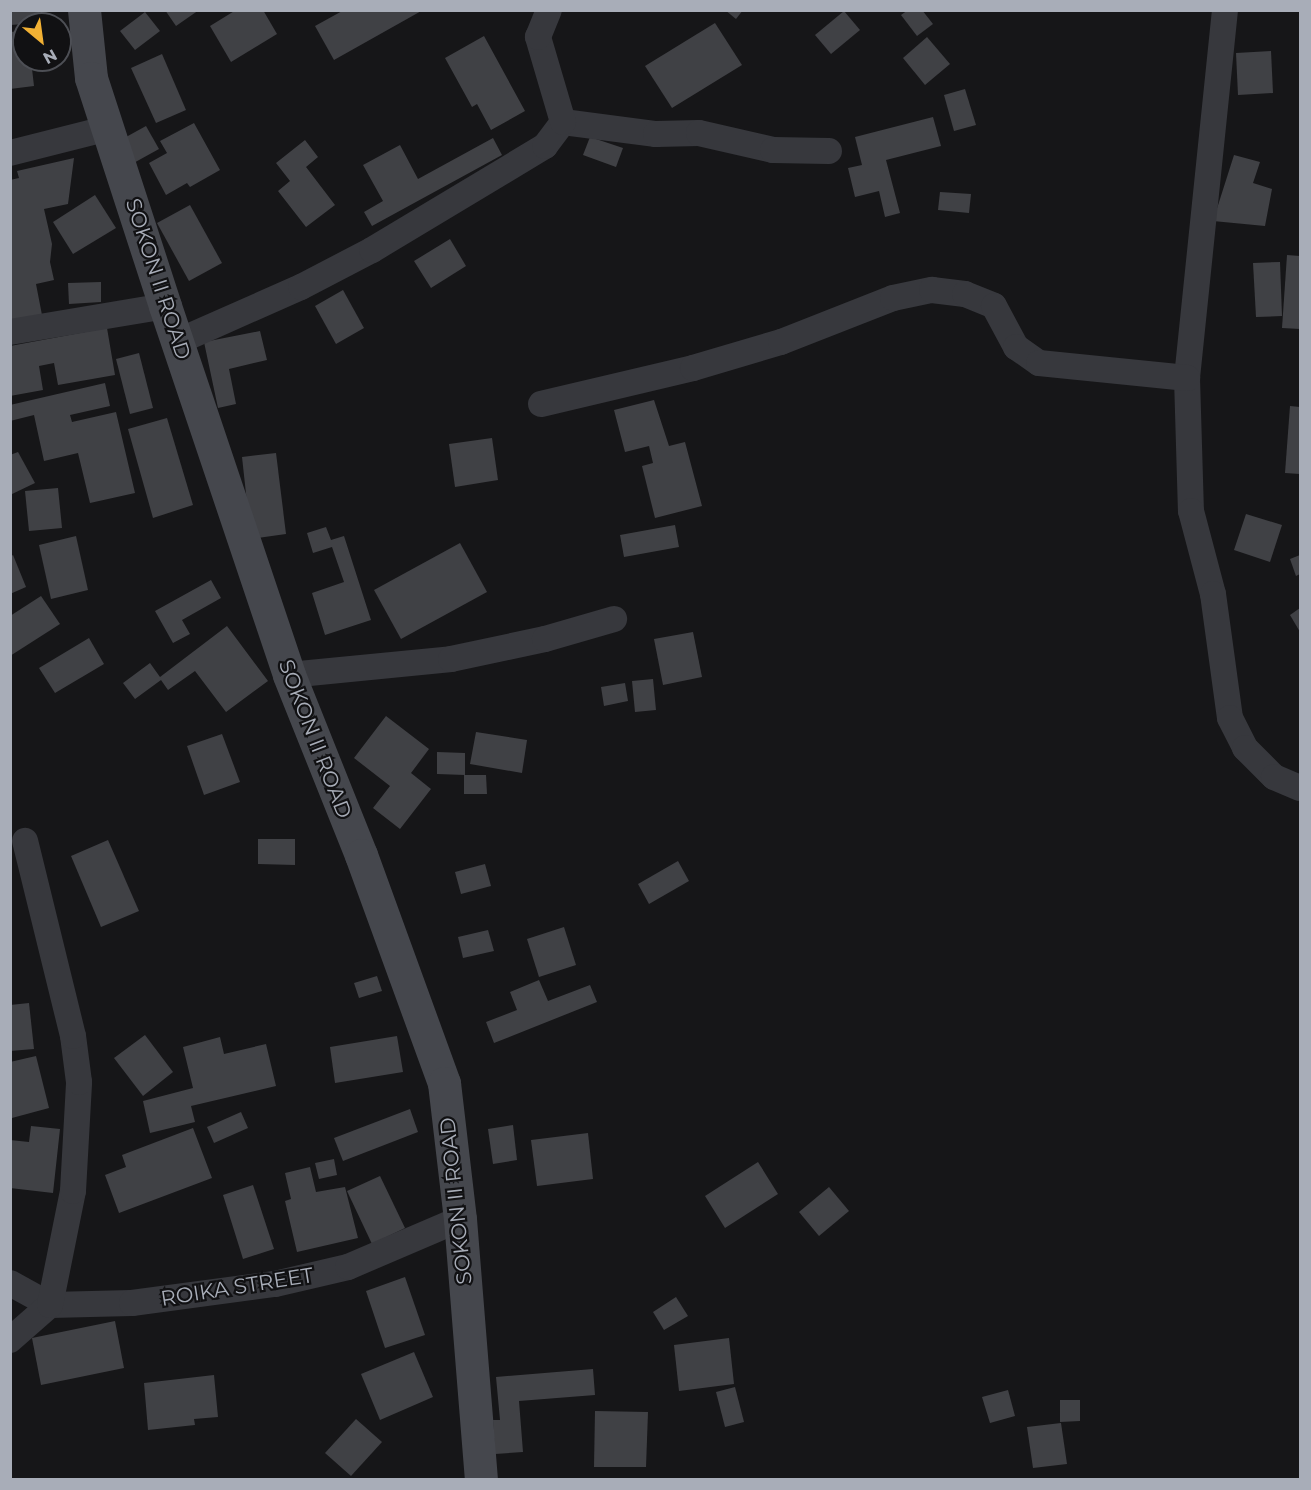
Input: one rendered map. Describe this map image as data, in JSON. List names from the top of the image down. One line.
{"streets":{"street":["SOKON II ROAD","ROIKA STREET"]},"crossings":[["SOKON II ROAD","ROIKA STREET"]],"north":"bottom right"}
